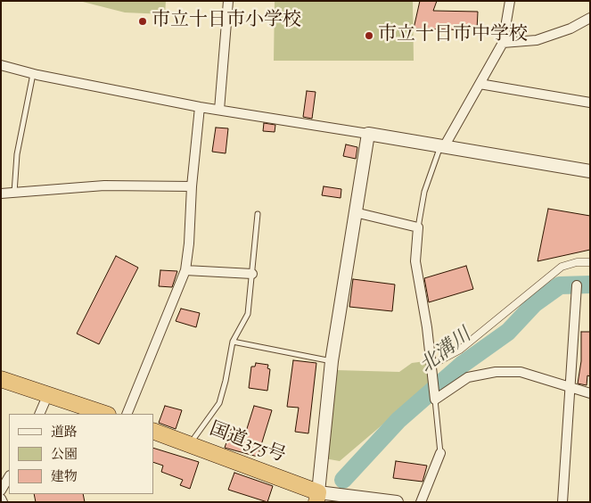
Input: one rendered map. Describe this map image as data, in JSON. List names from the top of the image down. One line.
{"streets":{"highway":["国道375号"]},"water":["北溝川"],"places":["市立十日市小学校","市立十日市中学校"],"legend":["道路","公園","建物"]}
